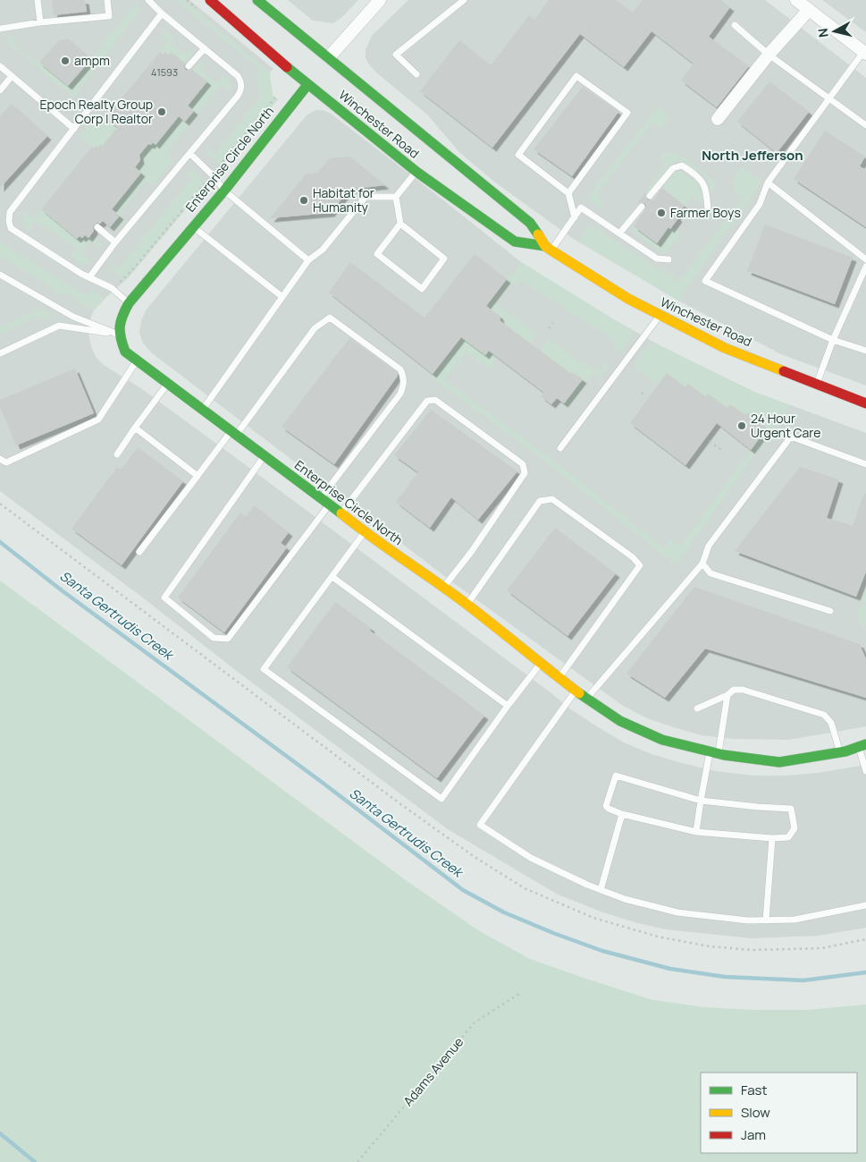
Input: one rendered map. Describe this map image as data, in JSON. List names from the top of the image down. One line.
{"streets":{"street":["Winchester Road","Enterprise Circle North"],"path":["Adams Avenue"]},"crossings":[["Winchester Road","Enterprise Circle North"]],"districts":["North Jefferson"],"water":["Santa Gertrudis Creek"],"places":["ampm","Epoch Realty Group Corp | Realtor","Habitat for Humanity","Farmer Boys","24 Hour Urgent Care"],"house_numbers":["41593"],"legend":["Fast","Slow","Jam"],"north":"left"}
